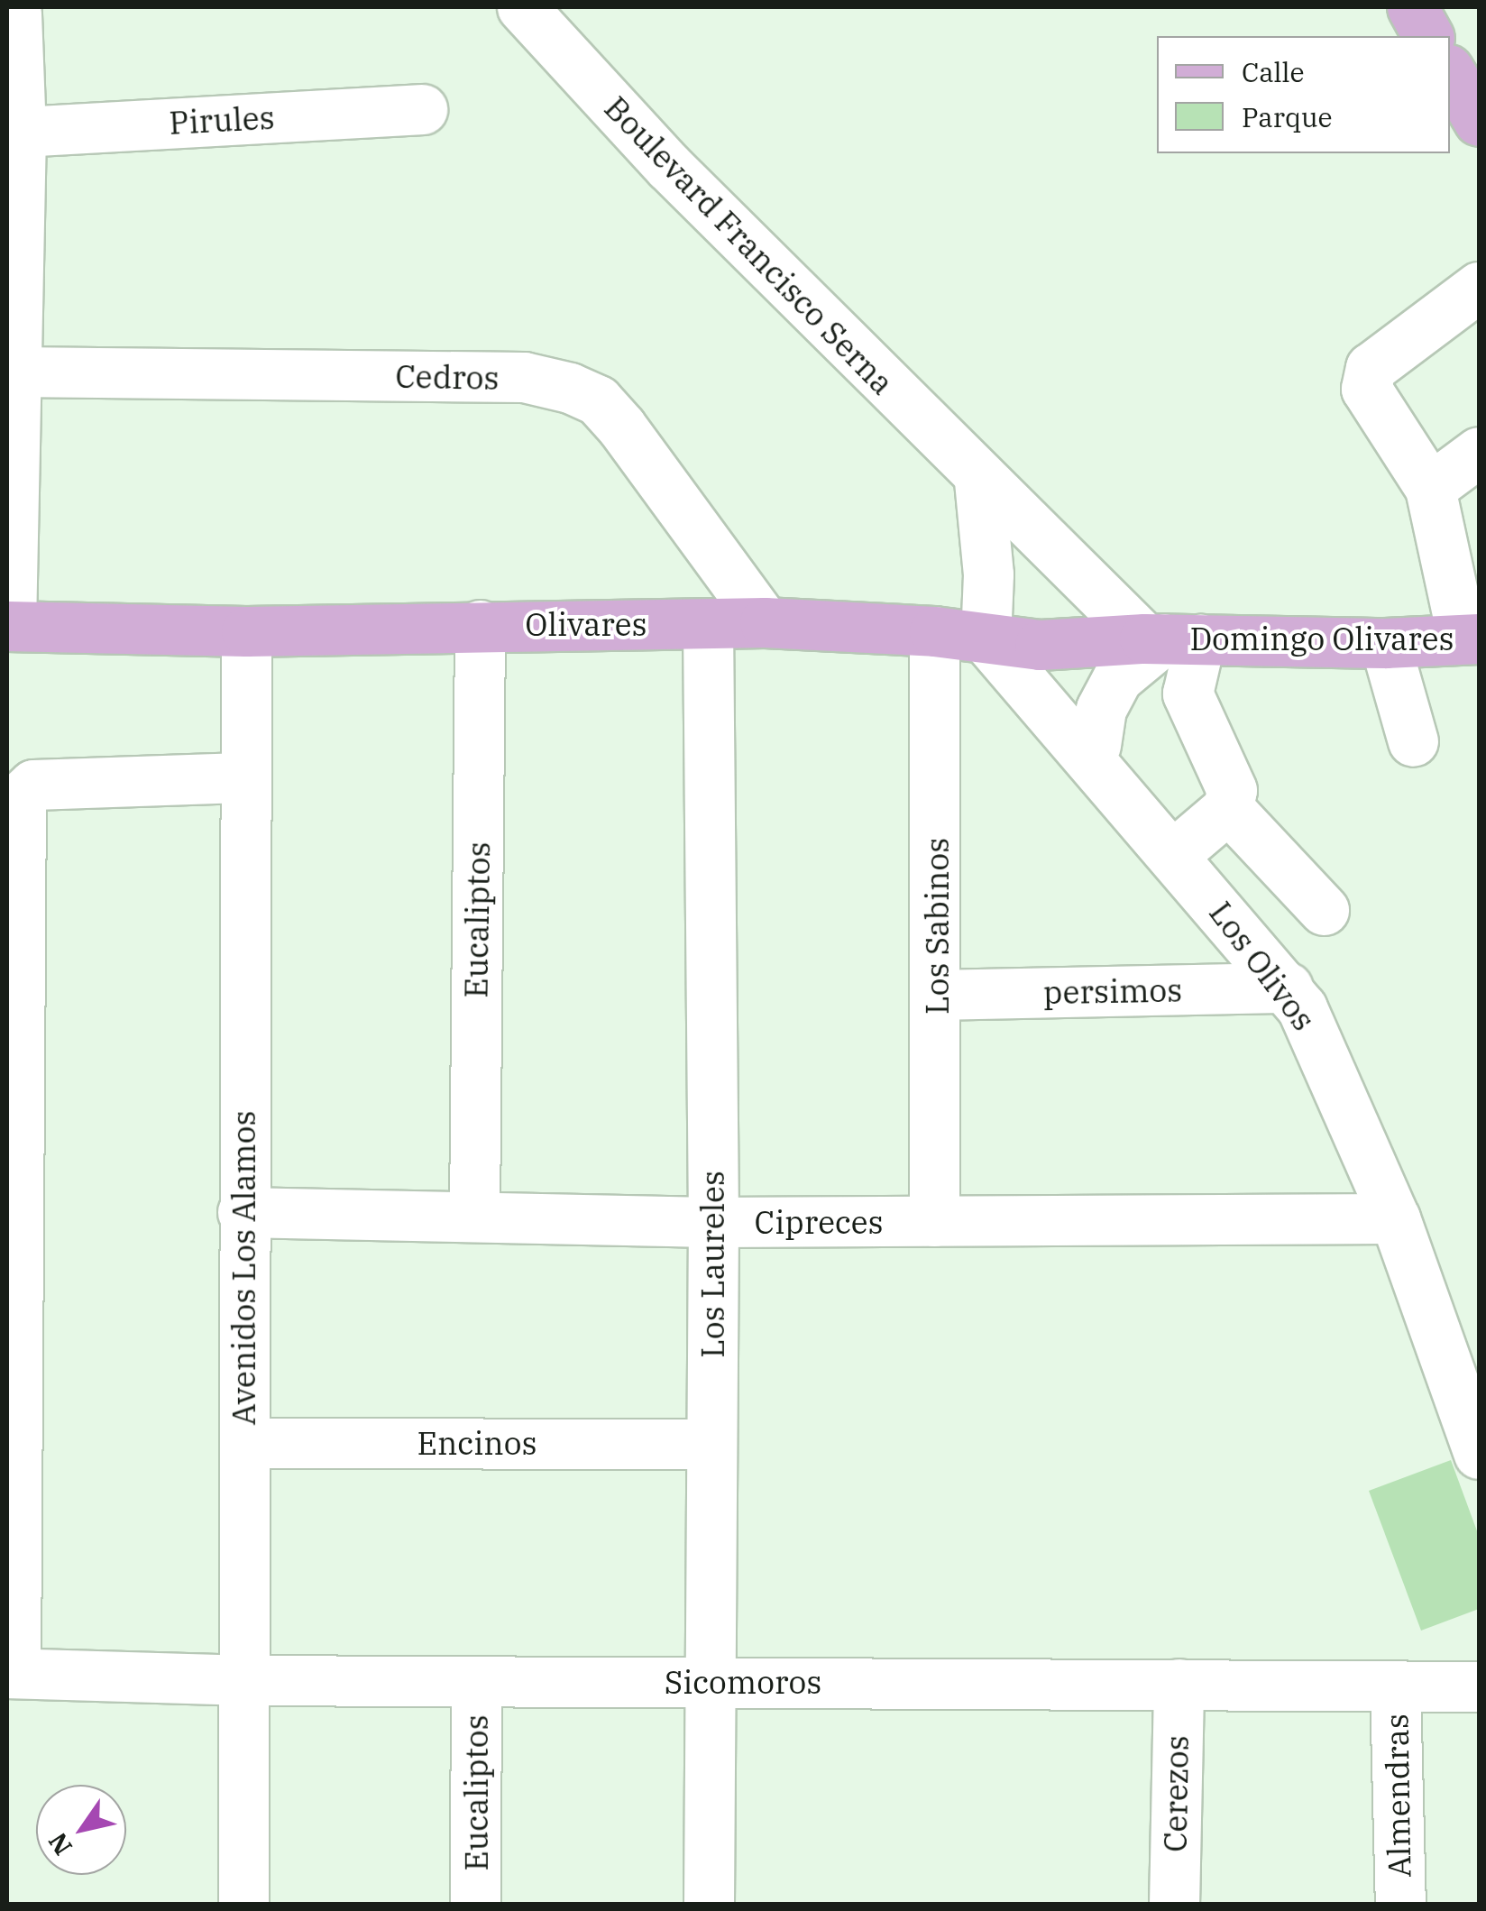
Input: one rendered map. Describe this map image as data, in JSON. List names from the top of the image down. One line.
{"streets":{"main road":["Olivares","Domingo Olivares"],"street":["Pirules","Boulevard Francisco Serna","Cedros","Eucaliptos","Los Sabinos","Los Olivos","persimos","Cipreces","Los Laureles","Avenidos Los Alamos","Encinos","Sicomoros","Cerezos","Almendras"]},"crossings":[["Boulevard Francisco Serna","Olivares"],["Boulevard Francisco Serna","Domingo Olivares"],["Cedros","Olivares"],["Olivares","Domingo Olivares"],["Olivares","Eucaliptos"],["Olivares","Los Sabinos"],["Olivares","Los Olivos"],["Olivares","Los Laureles"],["Olivares","Avenidos Los Alamos"],["Eucaliptos","Cipreces"],["Eucaliptos","Sicomoros"],["Los Sabinos","persimos"],["Los Sabinos","Cipreces"],["Los Olivos","persimos"],["Los Olivos","Cipreces"],["Cipreces","Los Laureles"],["Cipreces","Avenidos Los Alamos"],["Los Laureles","Encinos"],["Los Laureles","Sicomoros"],["Avenidos Los Alamos","Encinos"],["Avenidos Los Alamos","Sicomoros"],["Sicomoros","Cerezos"],["Sicomoros","Almendras"]],"legend":["Calle","Parque"],"north":"bottom left"}
